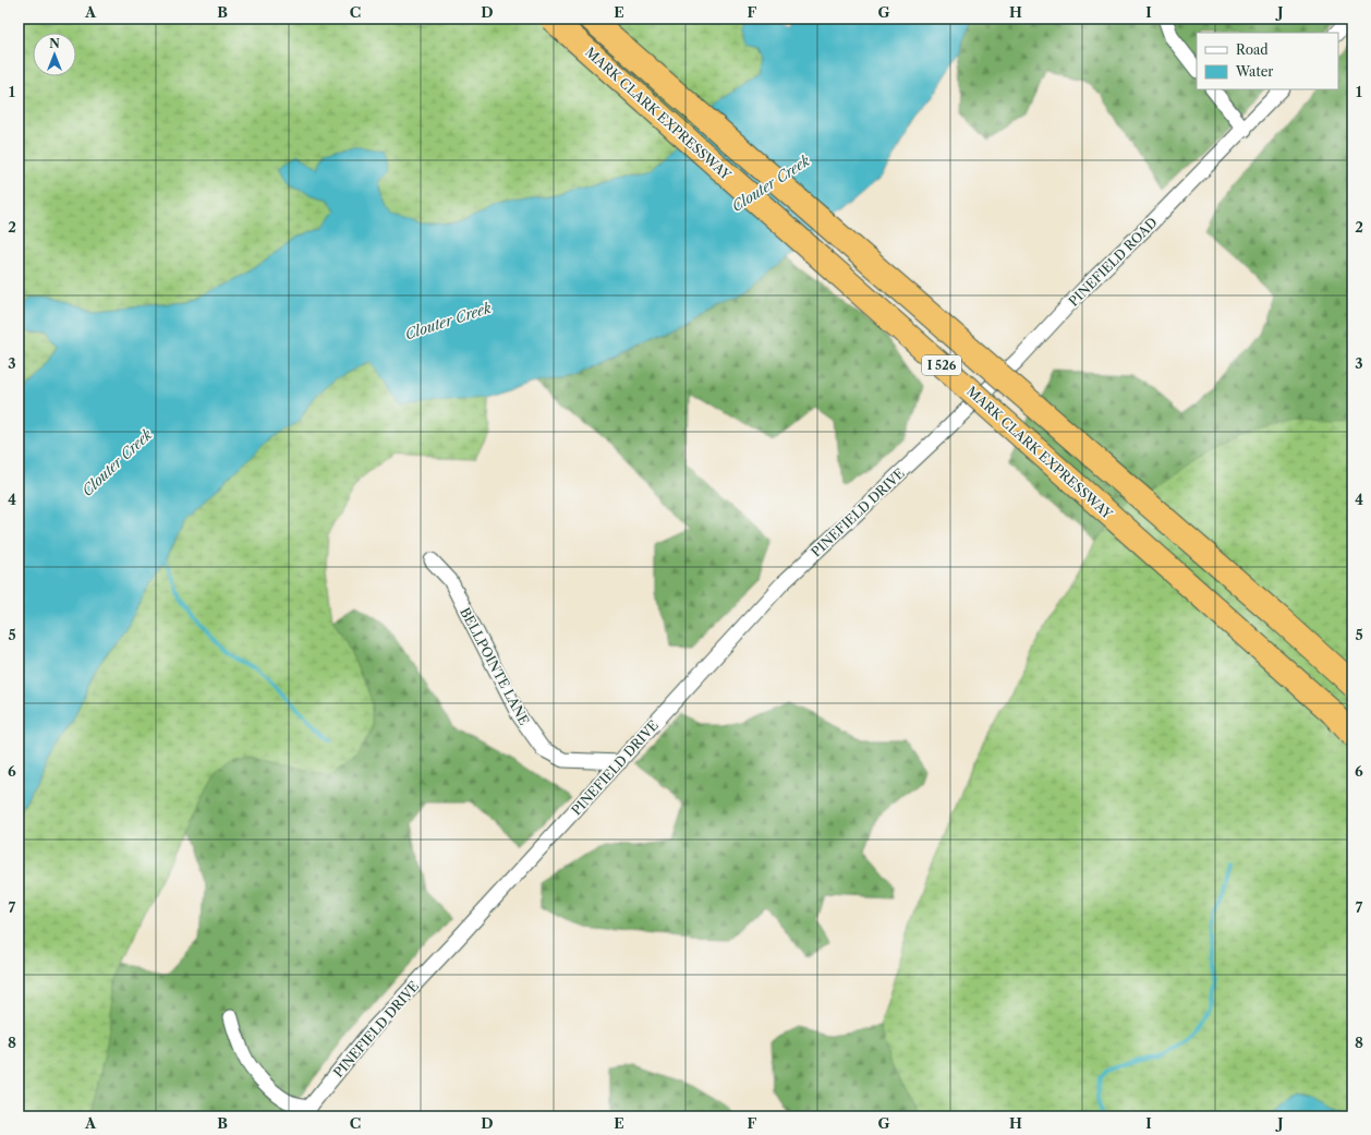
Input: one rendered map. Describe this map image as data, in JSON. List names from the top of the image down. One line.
{"streets":{"highway":["MARK CLARK EXPRESSWAY","I 526"],"street":["PINEFIELD ROAD","PINEFIELD DRIVE","BELLPOINTE LANE"]},"crossings":[["PINEFIELD ROAD","PINEFIELD DRIVE"],["PINEFIELD DRIVE","BELLPOINTE LANE"]],"water":["Clouter Creek"],"legend":["Road","Water"],"north":"top","grid":{"columns":["A","B","C","D","E","F","G","H","I","J"],"rows":["1","2","3","4","5","6","7","8"]}}
